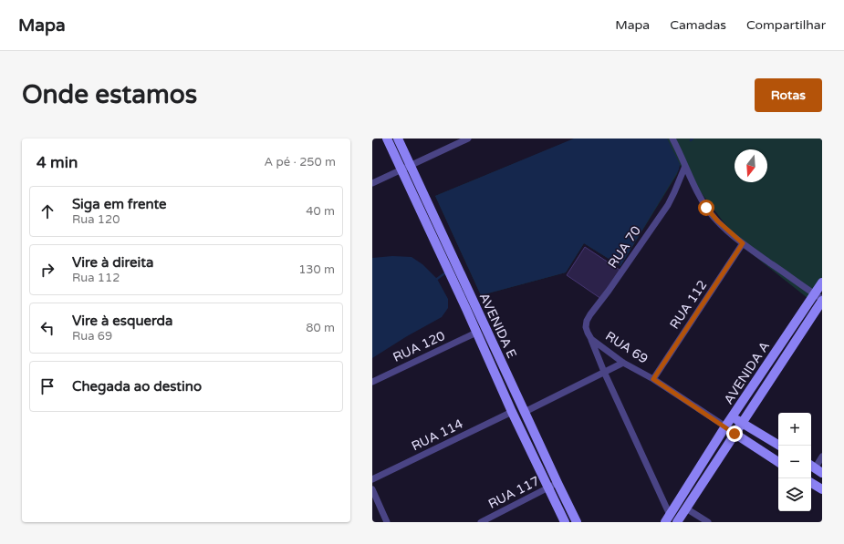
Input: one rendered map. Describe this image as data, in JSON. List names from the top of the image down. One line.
{"streets":{"main road":["AVENIDA E","RUA 69","AVENIDA A"],"street":["RUA 70","RUA 112","RUA 120","RUA 114","RUA 117"]},"crossings":[["RUA 70","RUA 69"],["RUA 112","RUA 69"],["AVENIDA E","RUA 120"],["AVENIDA E","RUA 114"],["AVENIDA E","RUA 117"],["RUA 69","AVENIDA A"]],"north":"bottom","page":{"header":"Mapa","nav":["Mapa","Camadas","Compartilhar"],"buttons":"Rotas","title":"Onde estamos","heading":["4 min","A pé · 250 m"],"list":[["Siga em frente","Rua 120","40 m"],["Vire à direita","Rua 112","130 m"],["Vire à esquerda","Rua 69","80 m"],"Chegada ao destino"],"map_buttons":["+","−"]}}
